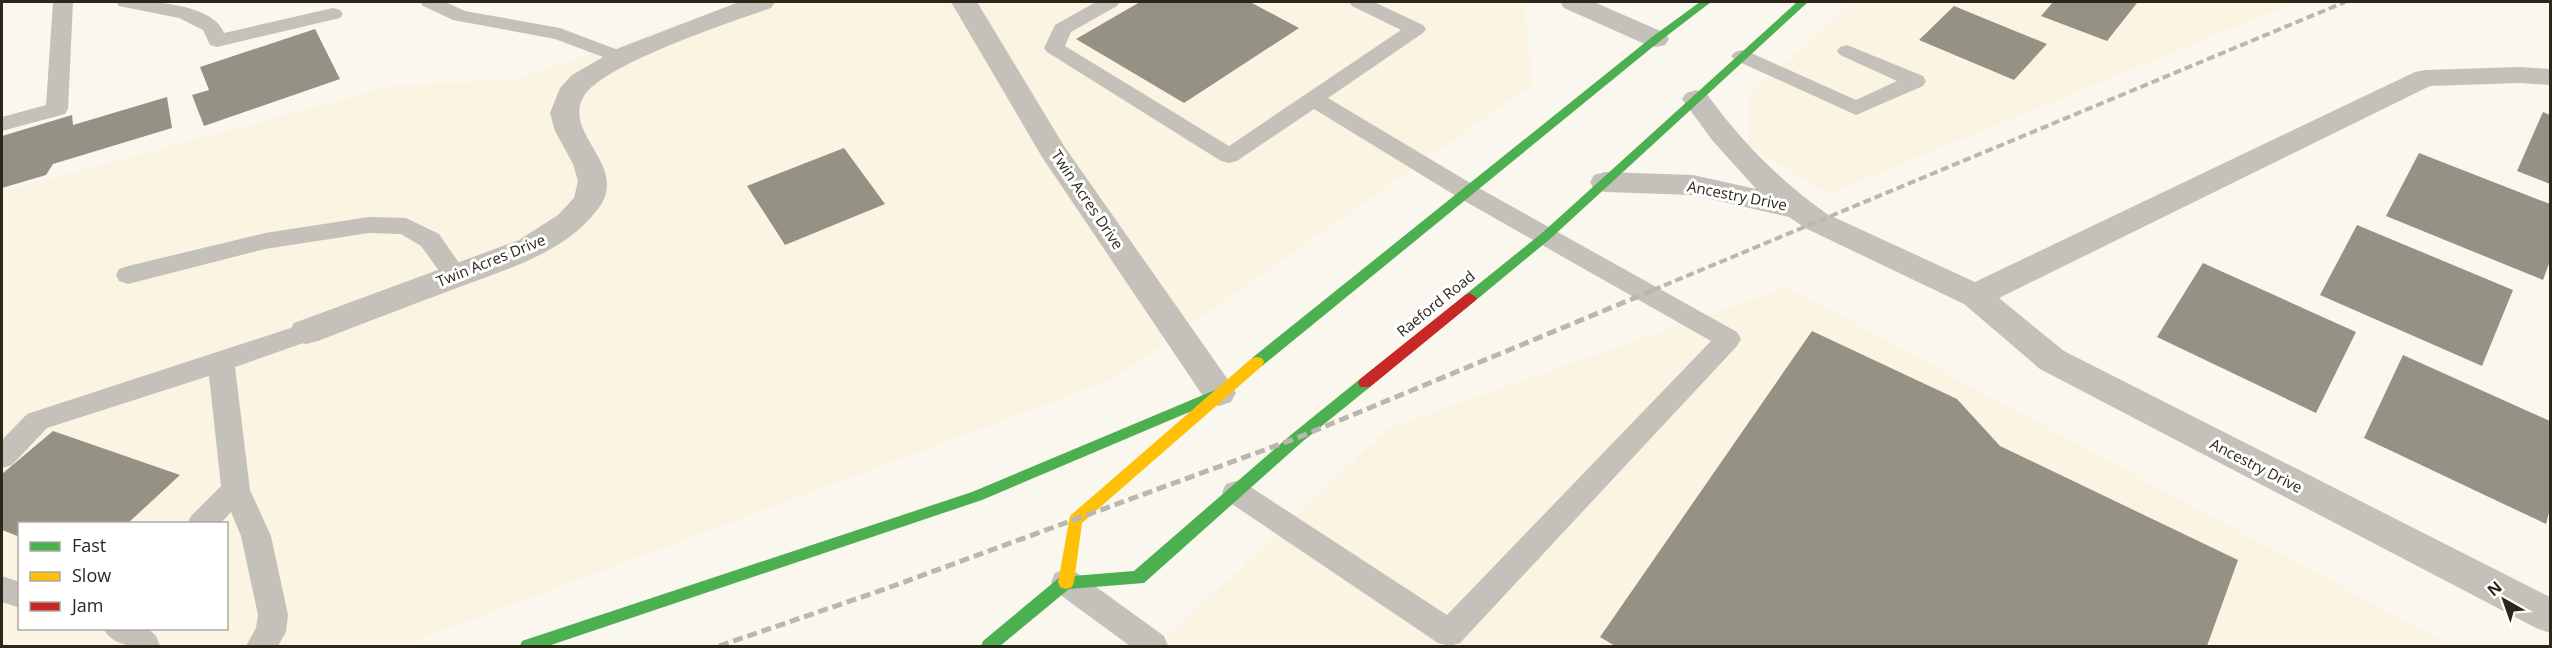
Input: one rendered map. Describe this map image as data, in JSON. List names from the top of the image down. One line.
{"streets":{"main road":["Raeford Road"],"street":["Ancestry Drive","Twin Acres Drive"]},"crossings":[["Ancestry Drive","Raeford Road"]],"legend":["Fast","Slow","Jam"],"north":"top left"}
